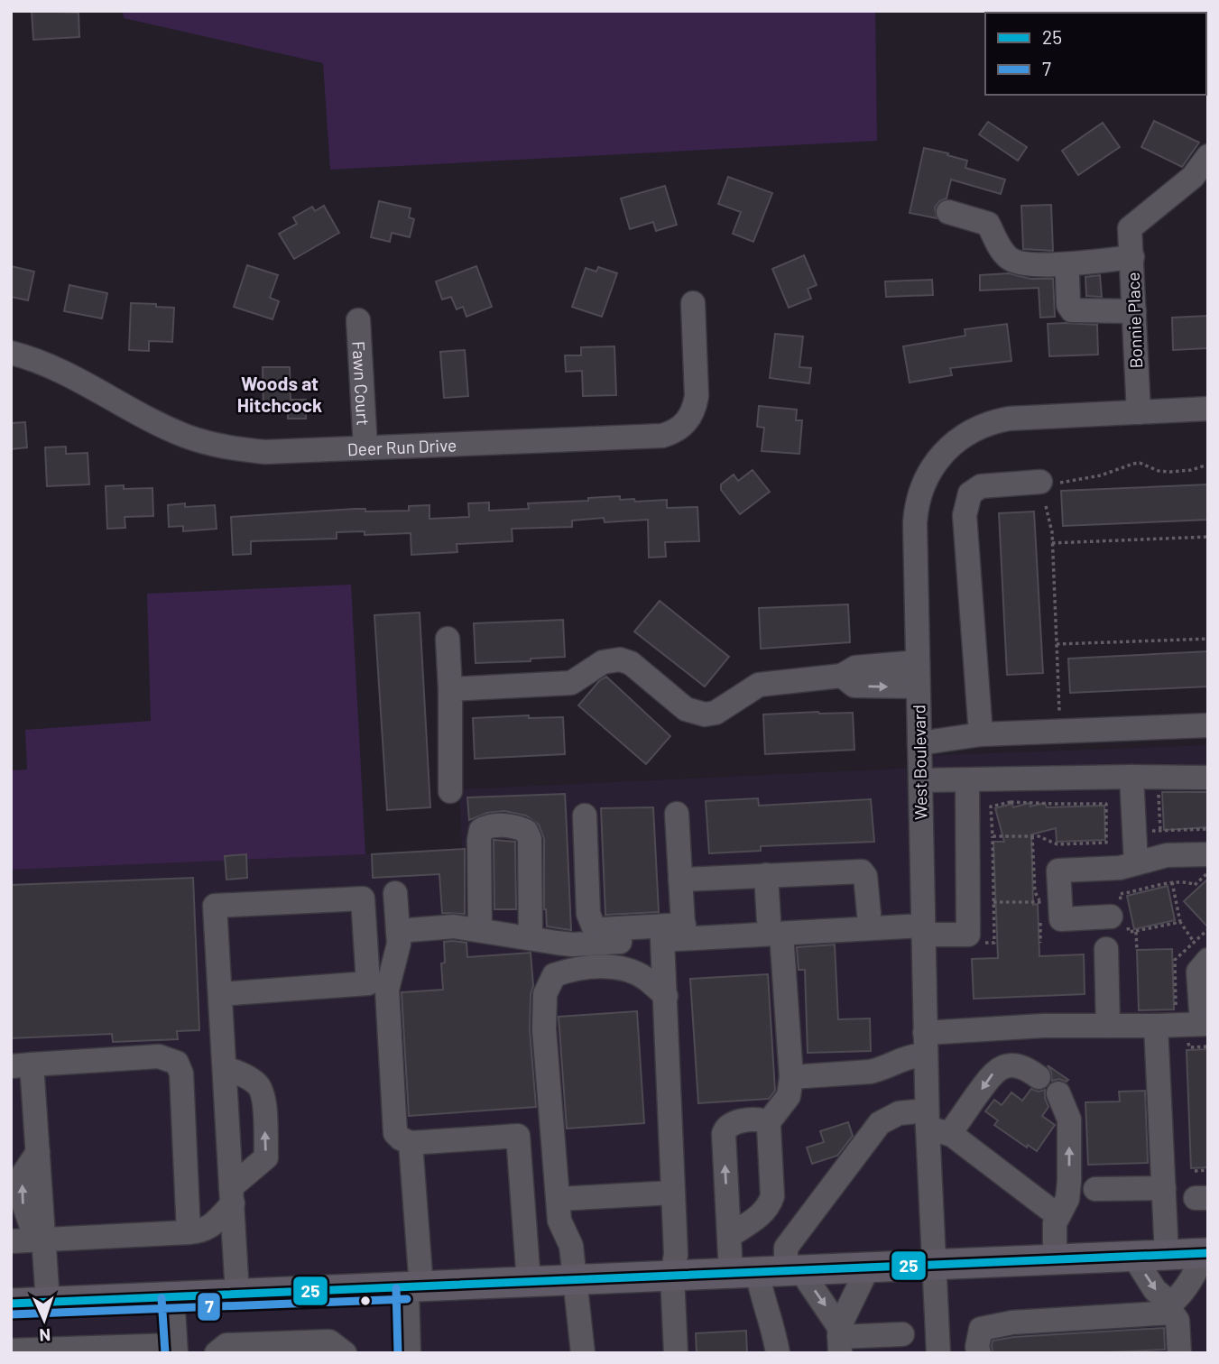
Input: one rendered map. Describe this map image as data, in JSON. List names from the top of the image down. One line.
{"streets":{"street":["Bonnie Place","Fawn Court","Deer Run Drive","West Boulevard"]},"crossings":[["Bonnie Place","West Boulevard"],["Fawn Court","Deer Run Drive"]],"districts":["Woods at Hitchcock"],"lines":["transit line 25","transit line 7"],"legend":["25","7"],"north":"bottom"}
